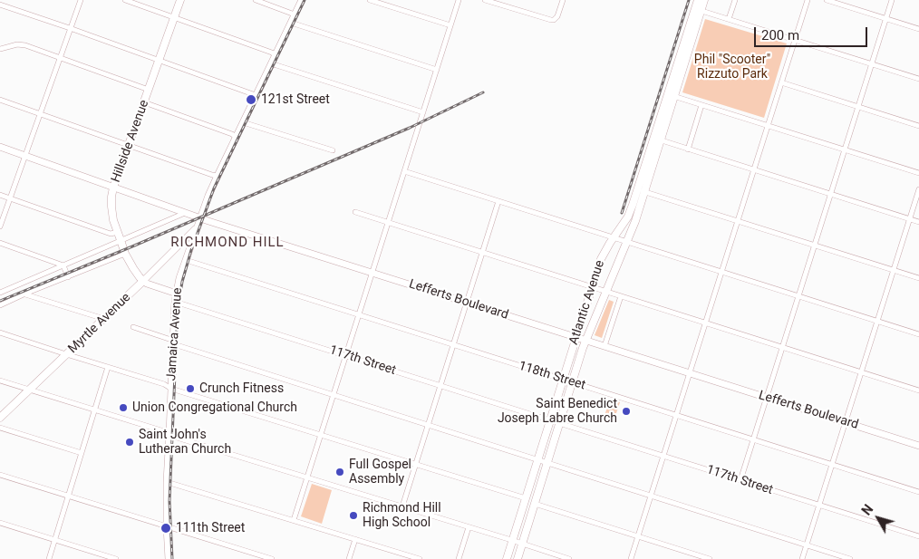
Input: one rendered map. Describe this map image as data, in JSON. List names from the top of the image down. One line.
{"streets":{"main road":["Hillside Avenue","Atlantic Avenue","Myrtle Avenue"],"street":["Lefferts Boulevard","Jamaica Avenue","117th Street","118th Street"]},"crossings":[["Hillside Avenue","Lefferts Boulevard"],["Hillside Avenue","Myrtle Avenue"],["Lefferts Boulevard","Atlantic Avenue"],["Lefferts Boulevard","Jamaica Avenue"],["Atlantic Avenue","117th Street"],["Atlantic Avenue","118th Street"],["Myrtle Avenue","Jamaica Avenue"],["Jamaica Avenue","117th Street"],["Jamaica Avenue","118th Street"]],"districts":["RICHMOND HILL"],"parks":["Phil \"Scooter\" Rizzuto Park"],"places":["121st Street","Crunch Fitness","Union Congregational Church","Saint Benedict Joseph Labre Church","Saint John's Lutheran Church","Full Gospel Assembly","Richmond Hill High School","111th Street"],"scale_bar":"200 m","north":"top left"}
